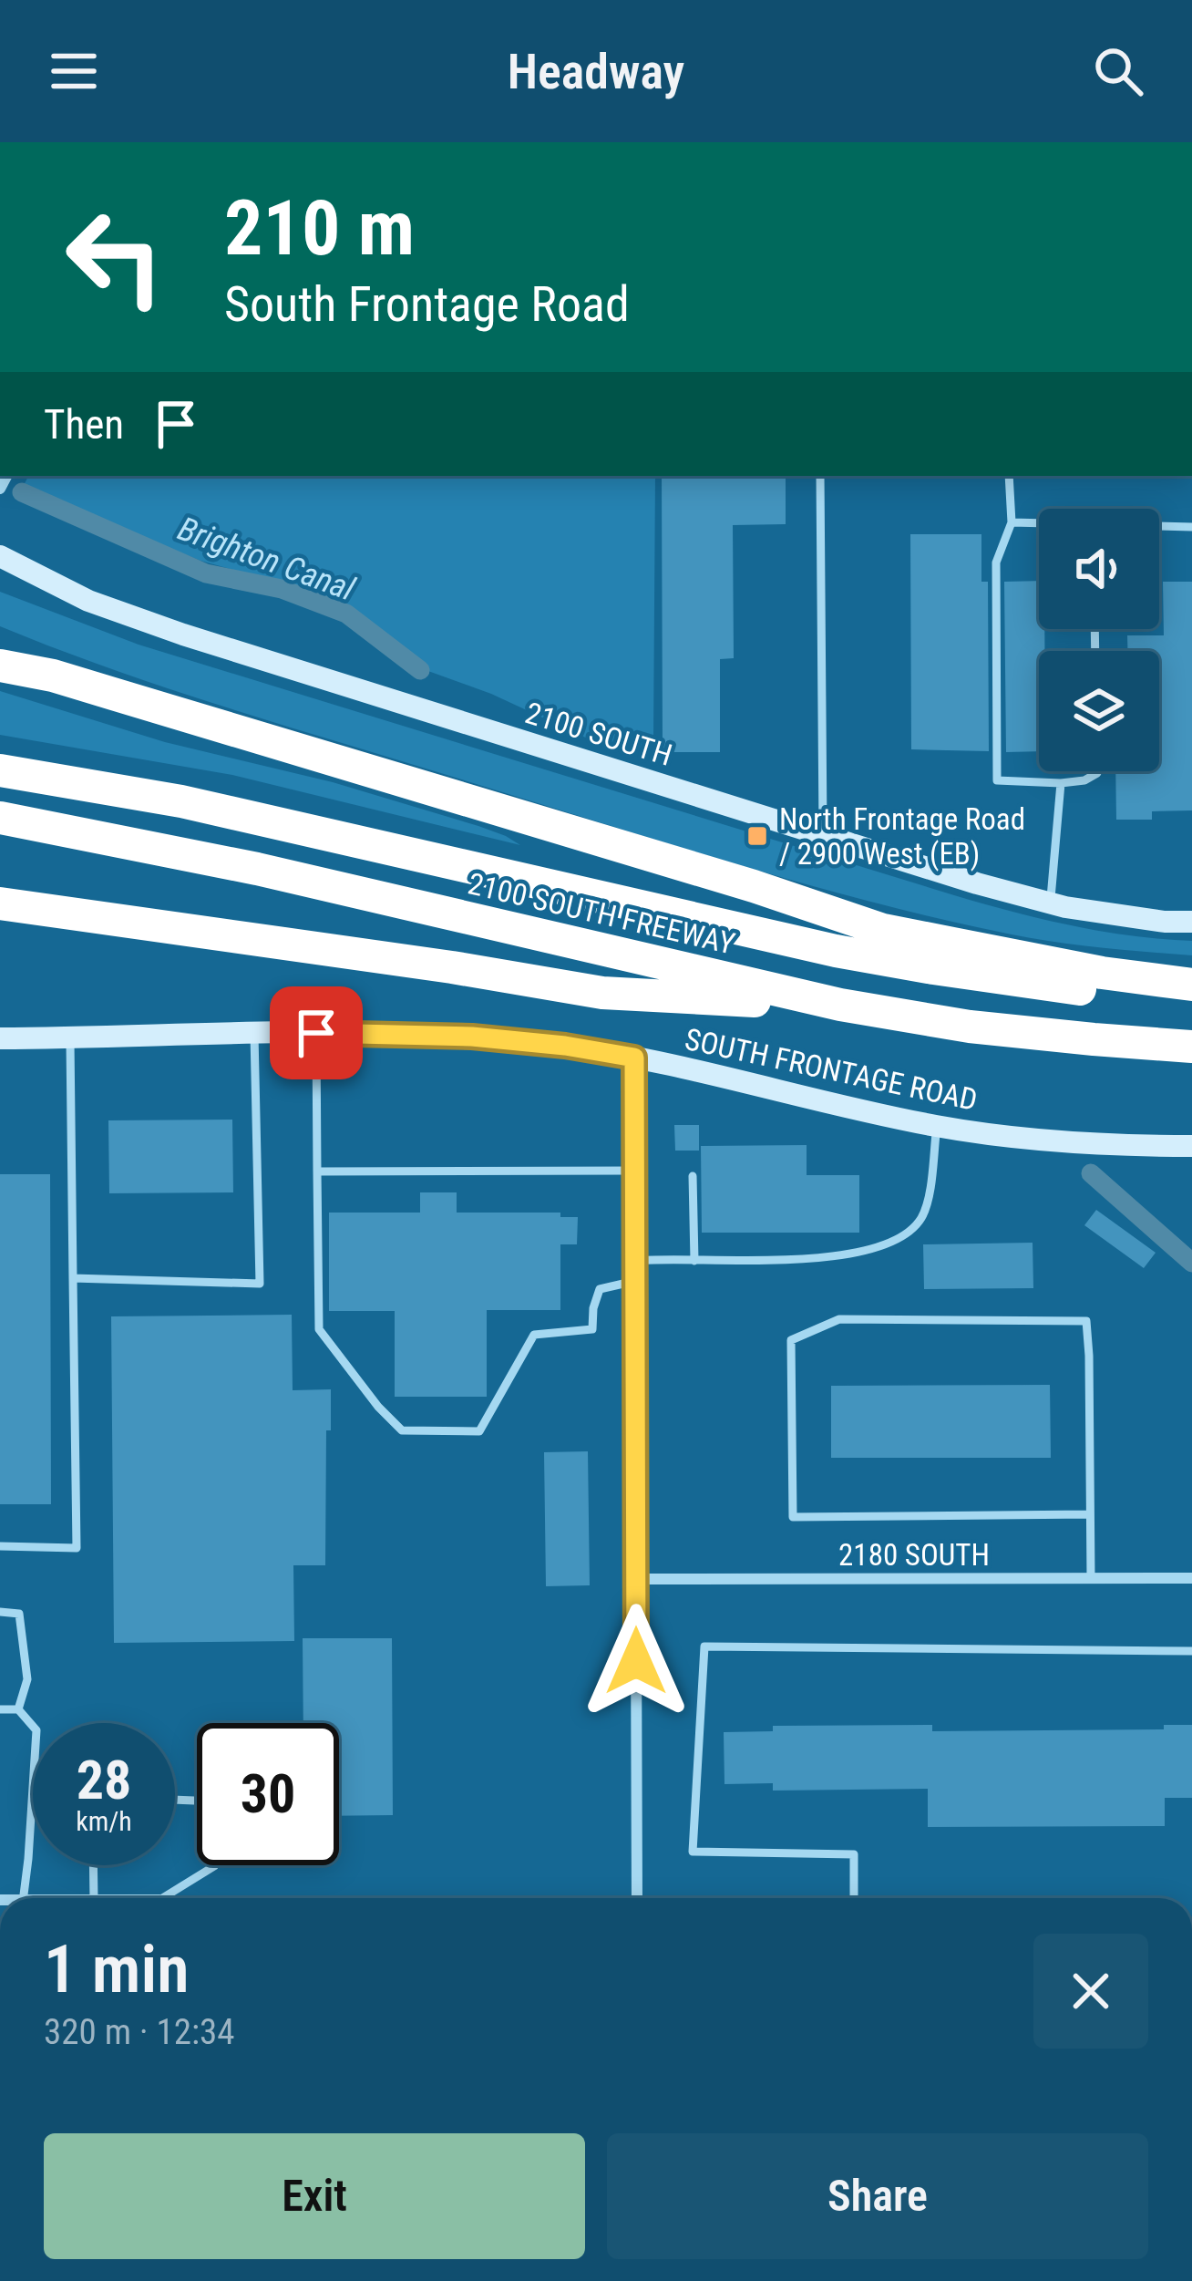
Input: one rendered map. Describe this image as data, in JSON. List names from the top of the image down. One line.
{"streets":{"highway":["2100 SOUTH FREEWAY"],"main road":["2100 SOUTH","SOUTH FRONTAGE ROAD"],"street":["2180 SOUTH"]},"water":["Brighton Canal"],"places":{"transit":["North Frontage Road / 2900 West (EB)"]},"page":{"header":"Headway","turn":["210 m","South Frontage Road"],"then":"Then","speed":"28 km/h","limit":"30","heading":["1 min","320 m · 12:34"],"buttons":["Exit","Share"]}}
